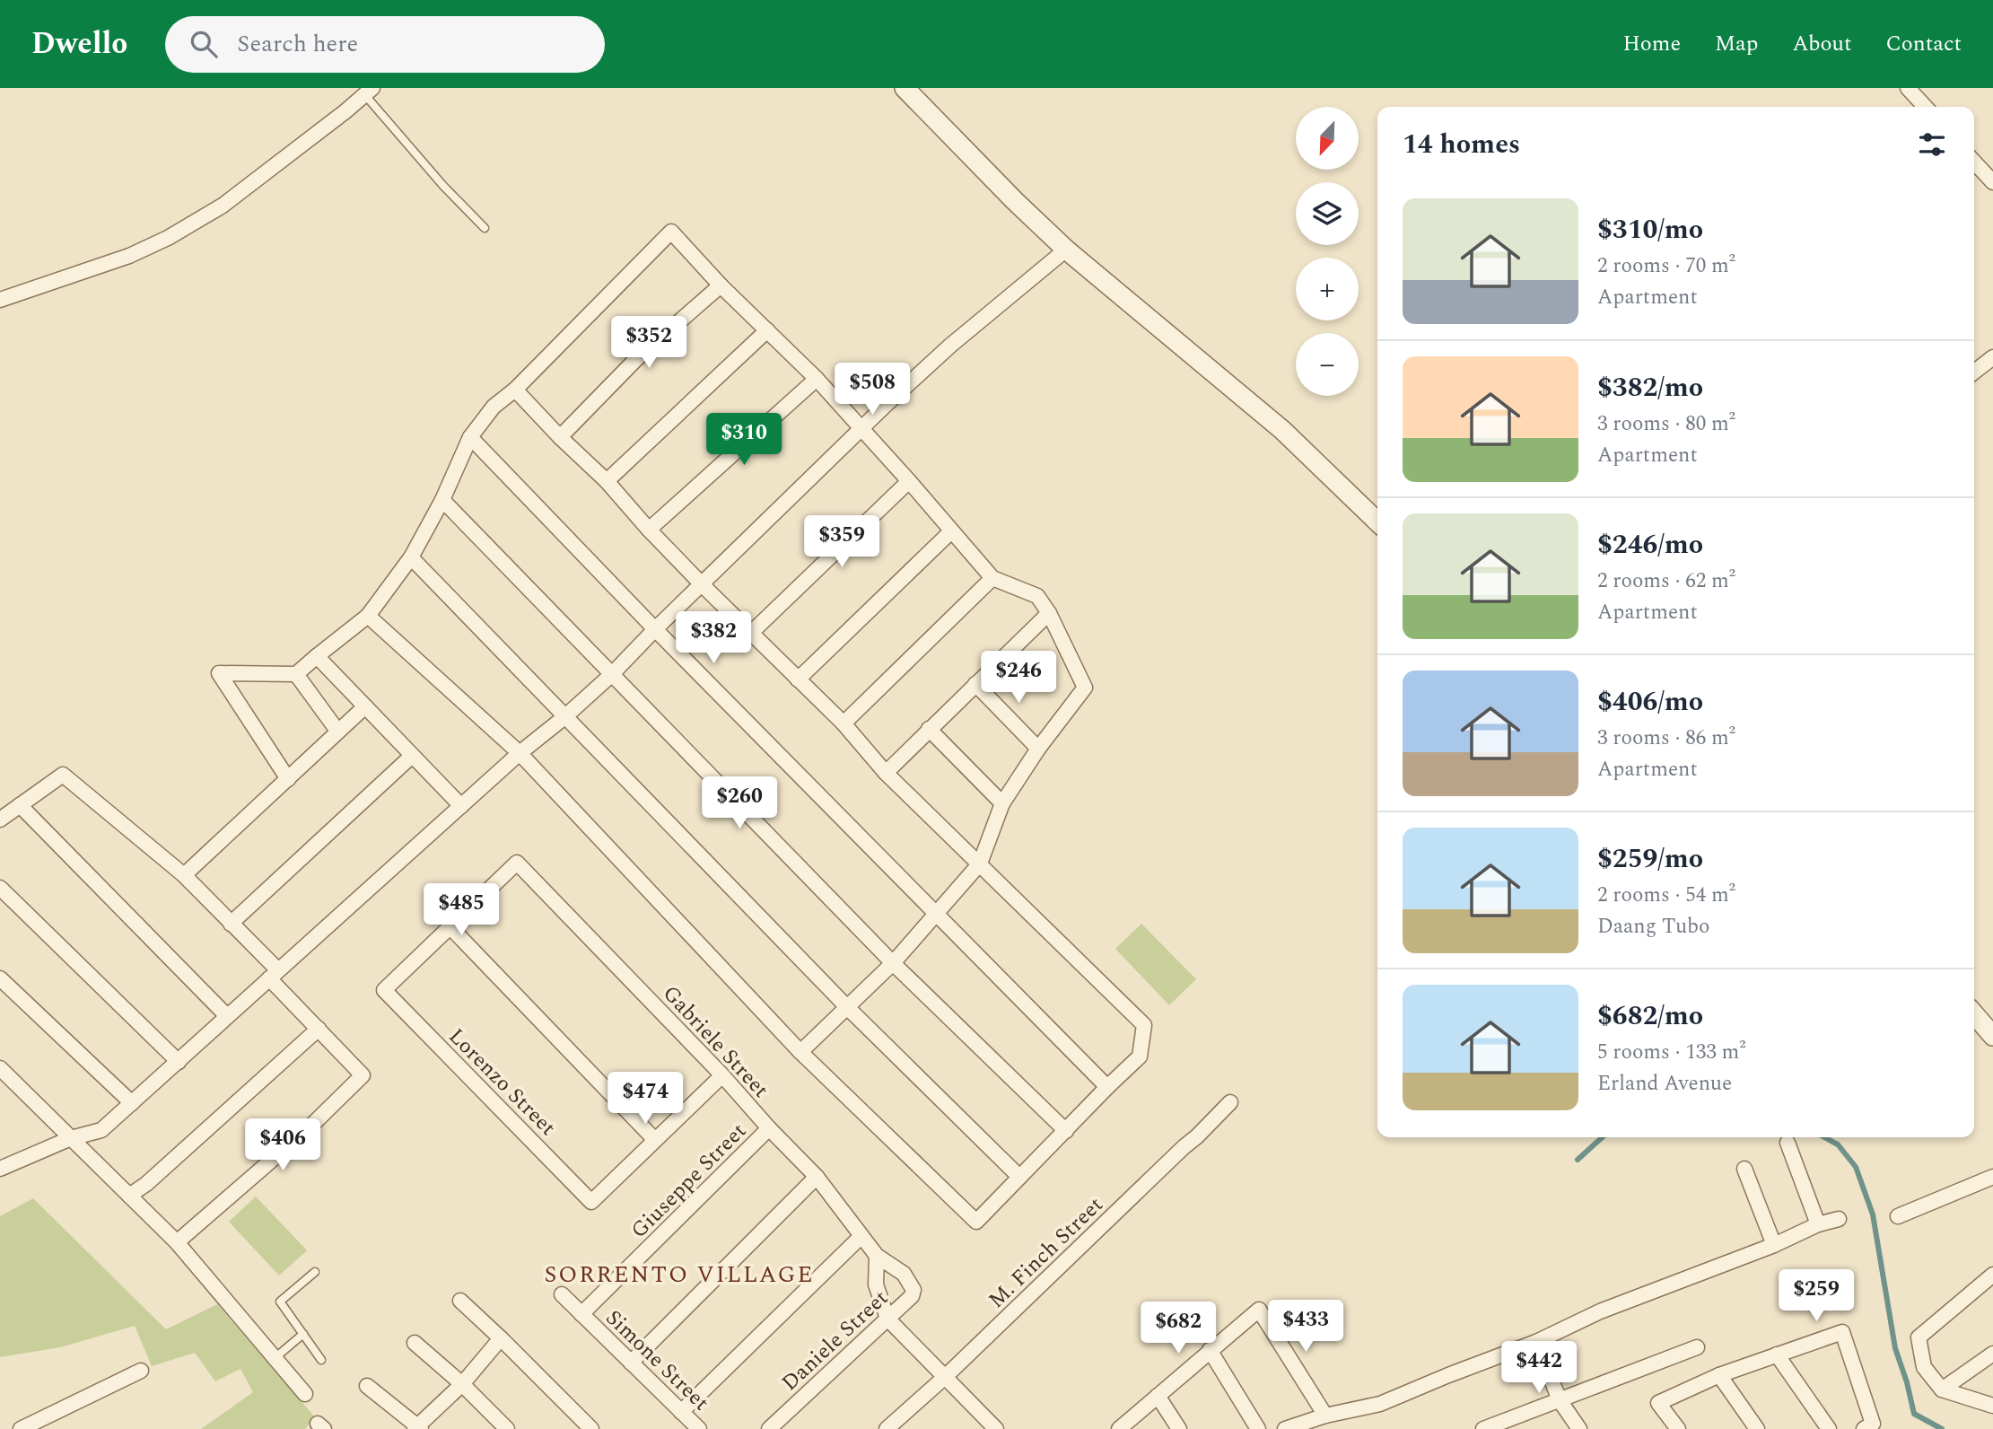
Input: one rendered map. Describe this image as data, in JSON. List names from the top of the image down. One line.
{"streets":{"street":["Gabriele Street","Lorenzo Street","Giuseppe Street","M. Finch Street","Daniele Street","Simone Street"]},"crossings":[["Gabriele Street","Lorenzo Street"],["Gabriele Street","Giuseppe Street"],["Gabriele Street","Daniele Street"],["Giuseppe Street","Simone Street"]],"districts":["SORRENTO VILLAGE"],"north":"bottom left","page":{"header":"Dwello","search":"Search here","nav":["Home","Map","About","Contact"],"map_buttons":["+","−"],"heading":"14 homes","list":[{"name":"$310/mo","note":"2 rooms · 70 m² · Apartment"},{"name":"$382/mo","note":"3 rooms · 80 m² · Apartment"},{"name":"$246/mo","note":"2 rooms · 62 m² · Apartment"},{"name":"$406/mo","note":"3 rooms · 86 m² · Apartment"},{"name":"$259/mo","note":"2 rooms · 54 m² · Daang Tubo"},{"name":"$682/mo","note":"5 rooms · 133 m² · Erland Avenue"}],"price":["$352","$508","$310","$359","$382","$246","$260","$485","$474","$406","$259","$433","$682","$442"]}}
